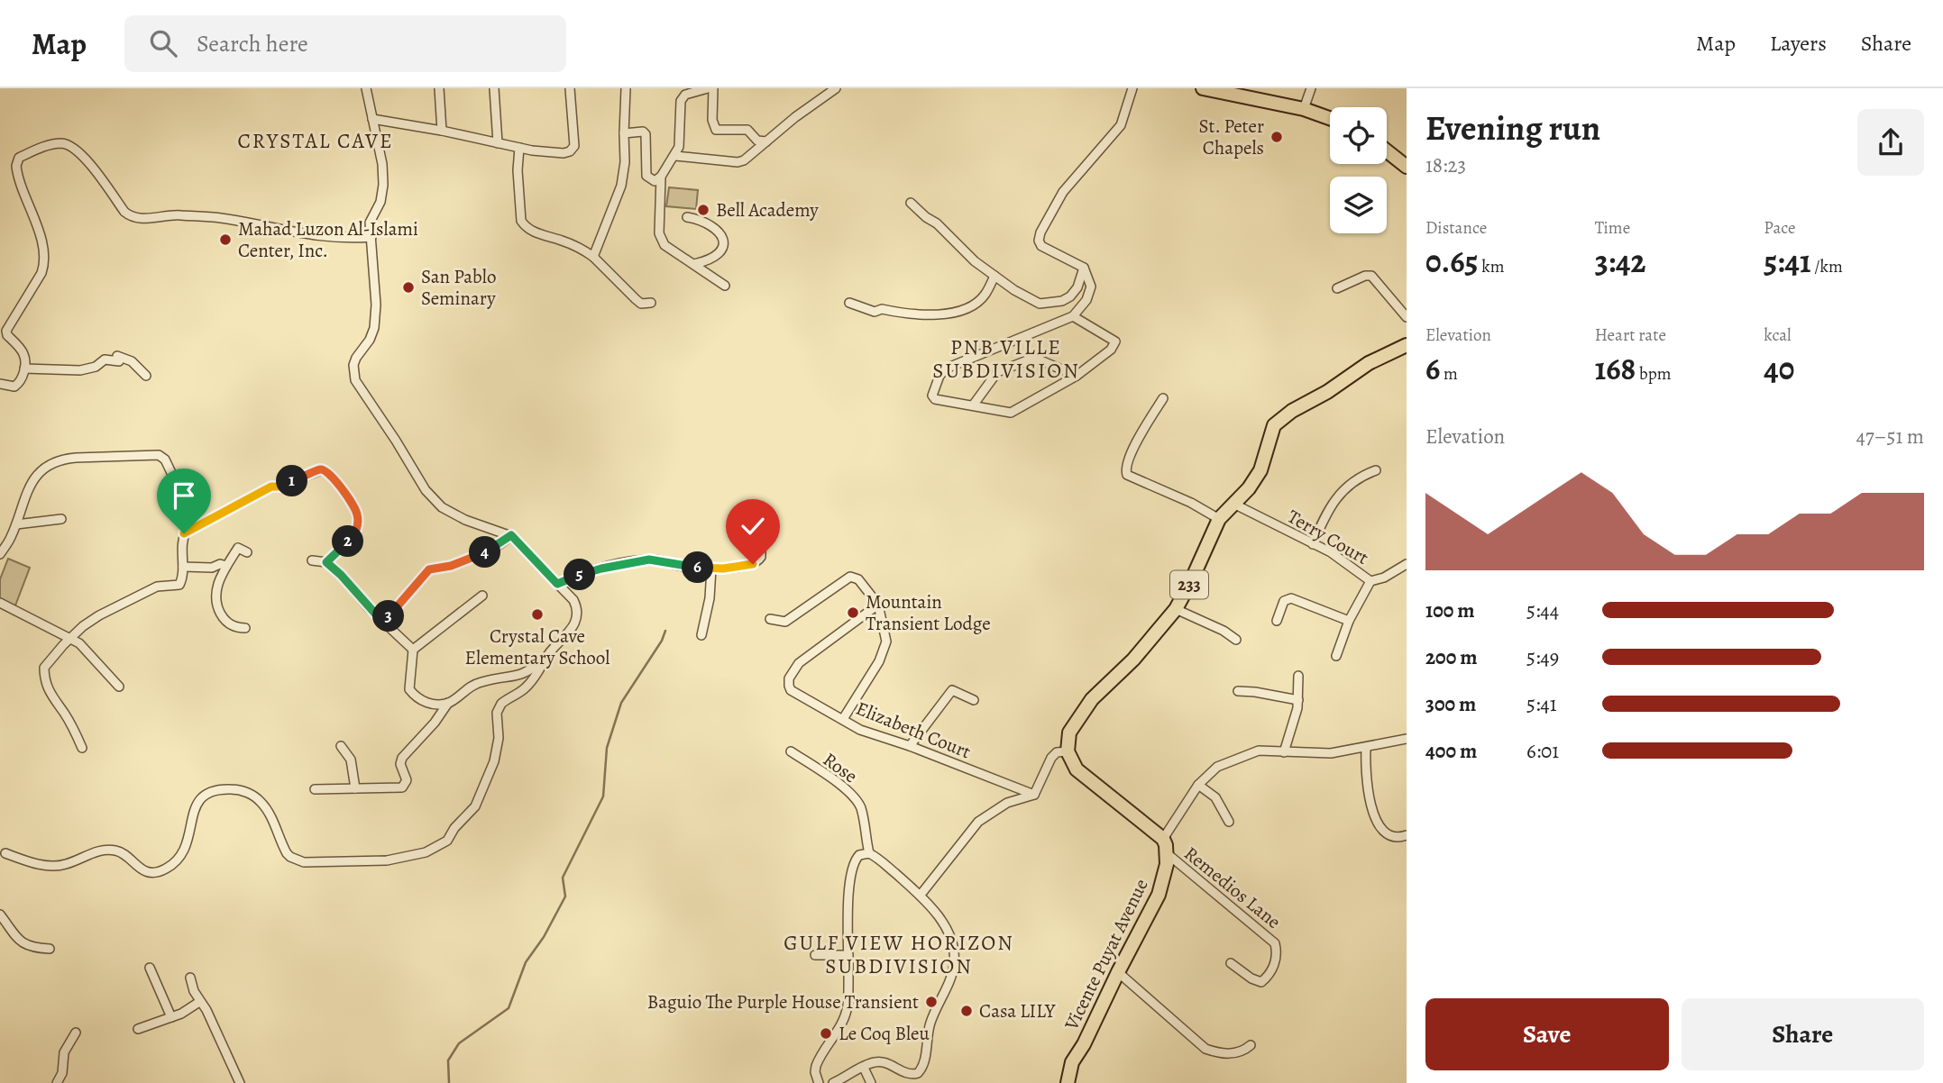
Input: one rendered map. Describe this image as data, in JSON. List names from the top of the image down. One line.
{"streets":{"main road":["233","Vicente Puyat Avenue"],"street":["Terry Court","Elizabeth Court","Rose","Remedios Lane"]},"crossings":[["Terry Court","233"],["Remedios Lane","Vicente Puyat Avenue"]],"districts":["CRYSTAL CAVE","PNB VILLE SUBDIVISION","GULF VIEW HORIZON SUBDIVISION"],"places":["St. Peter Chapels","Bell Academy","Mahad Luzon Al-Islami Center, Inc.","San Pablo Seminary","Mountain Transient Lodge","Crystal Cave Elementary School","Baguio The Purple House Transient","Casa LILY","Le Coq Bleu"],"page":{"header":"Map","search":"Search here","nav":["Map","Layers","Share"],"heading":["Evening run","18:23"],"stats":[["Distance","0.65 km"],["Time","3:42"],["Pace","5:41 /km"],["Elevation","6 m"],["Heart rate","168 bpm"],["kcal","40"]],"chart":["Elevation","47–51 m"],"pins":["1","2","4","6","5","3"],"list":[{"name":"100 m","note":"5:44"},{"name":"200 m","note":"5:49"},{"name":"300 m","note":"5:41"},{"name":"400 m","note":"6:01"}],"buttons":["Save","Share"]}}
